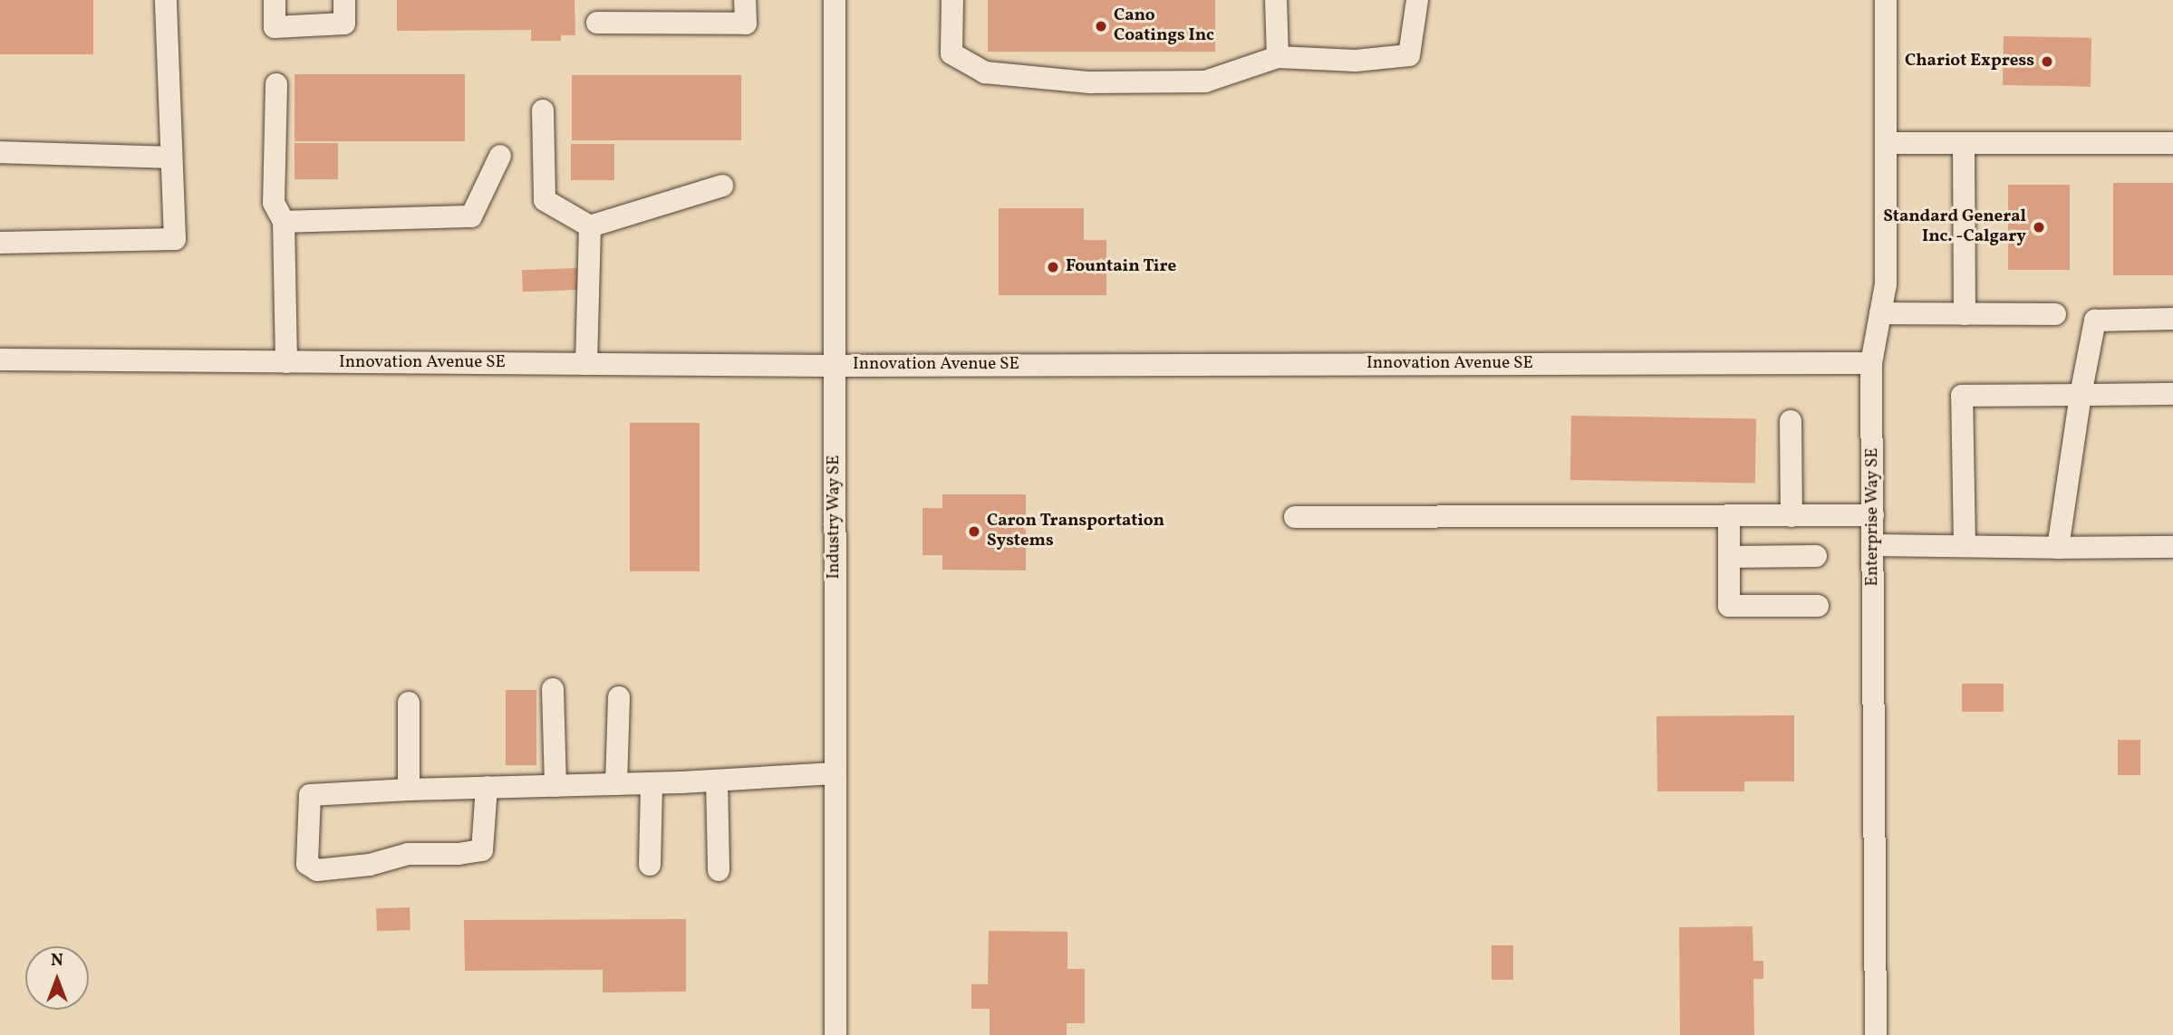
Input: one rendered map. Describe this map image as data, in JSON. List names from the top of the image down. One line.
{"streets":{"street":["Innovation Avenue SE","Industry Way SE","Enterprise Way SE"]},"crossings":[["Innovation Avenue SE","Industry Way SE"],["Innovation Avenue SE","Enterprise Way SE"]],"places":["Cano Coatings Inc","Chariot Express","Standard General Inc. -Calgary","Fountain Tire","Caron Transportation Systems"],"north":"top"}
